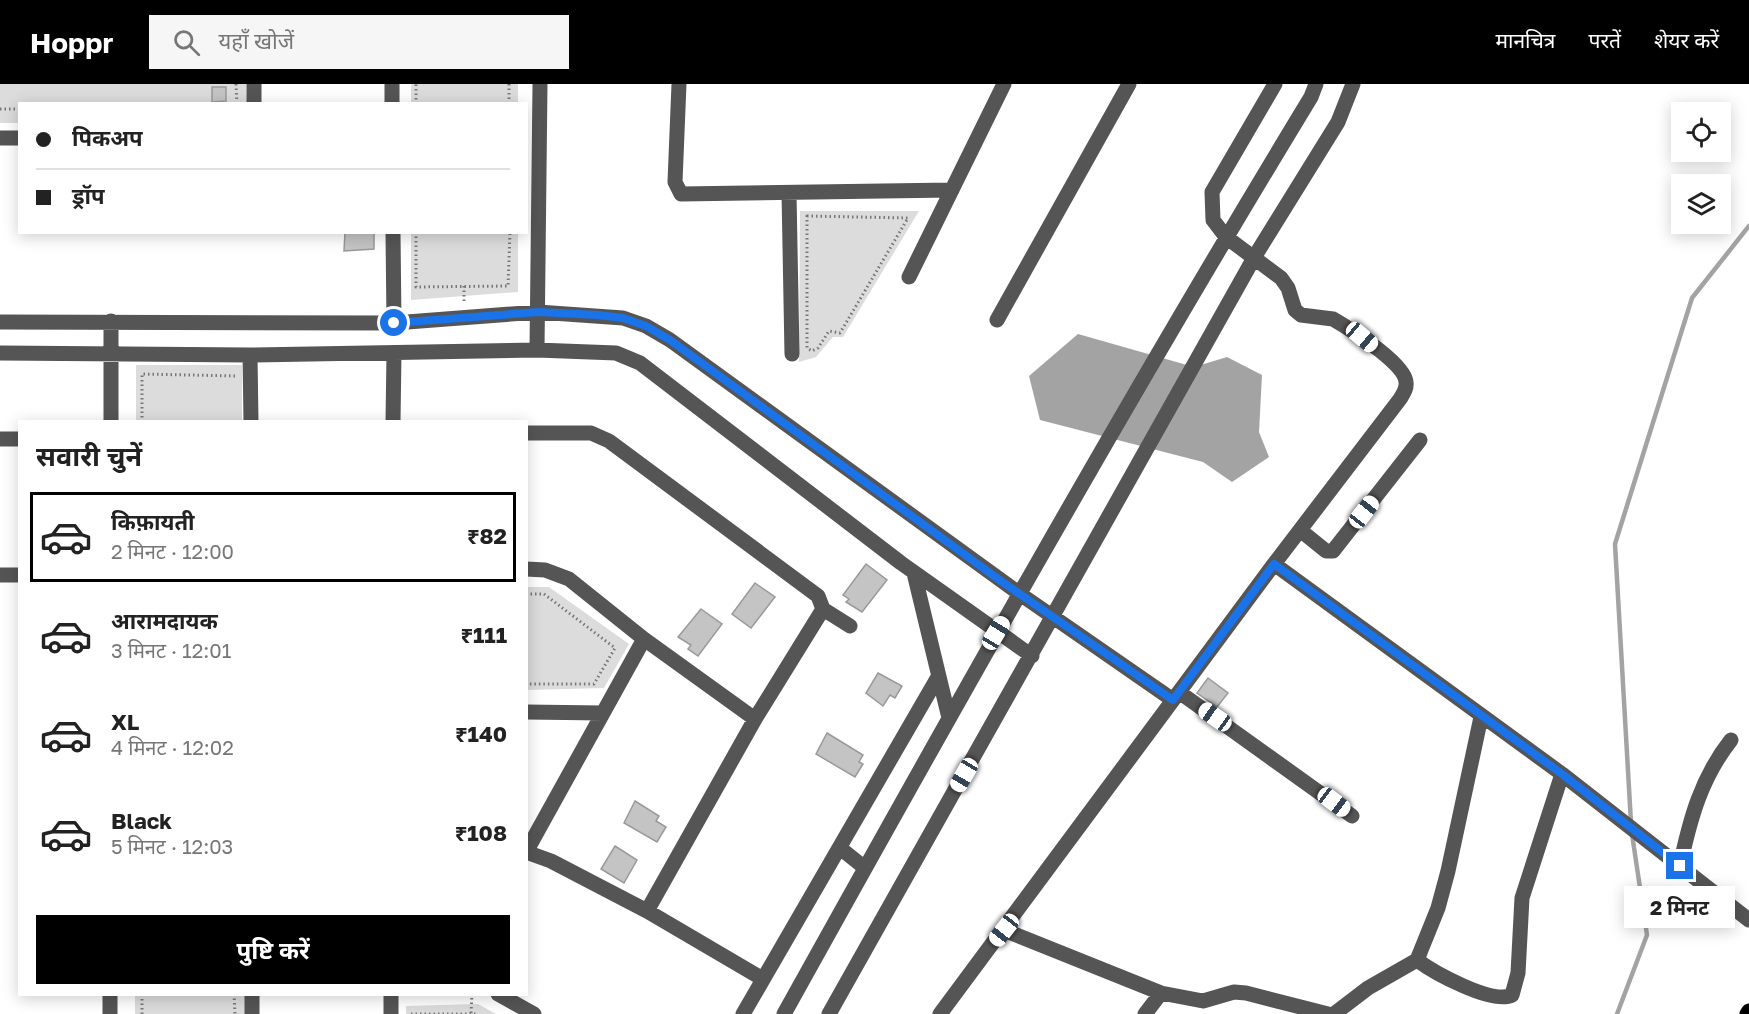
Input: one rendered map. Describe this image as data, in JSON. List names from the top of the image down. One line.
{"page":{"header":"Hoppr","search":"यहाँ खोजें","nav":["मानचित्र","परतें","शेयर करें"],"banner":["पिकअप","ड्रॉप"],"heading":"सवारी चुनें","list":[{"name":"किफ़ायती","note":"2 मिनट · 12:00","value":"₹82"},{"name":"आरामदायक","note":"3 मिनट · 12:01","value":"₹111"},{"name":"XL","note":"4 मिनट · 12:02","value":"₹140"},{"name":"Black","note":"5 मिनट · 12:03","value":"₹108"}],"bubble":"2 मिनट","buttons":"पुष्टि करें"}}
